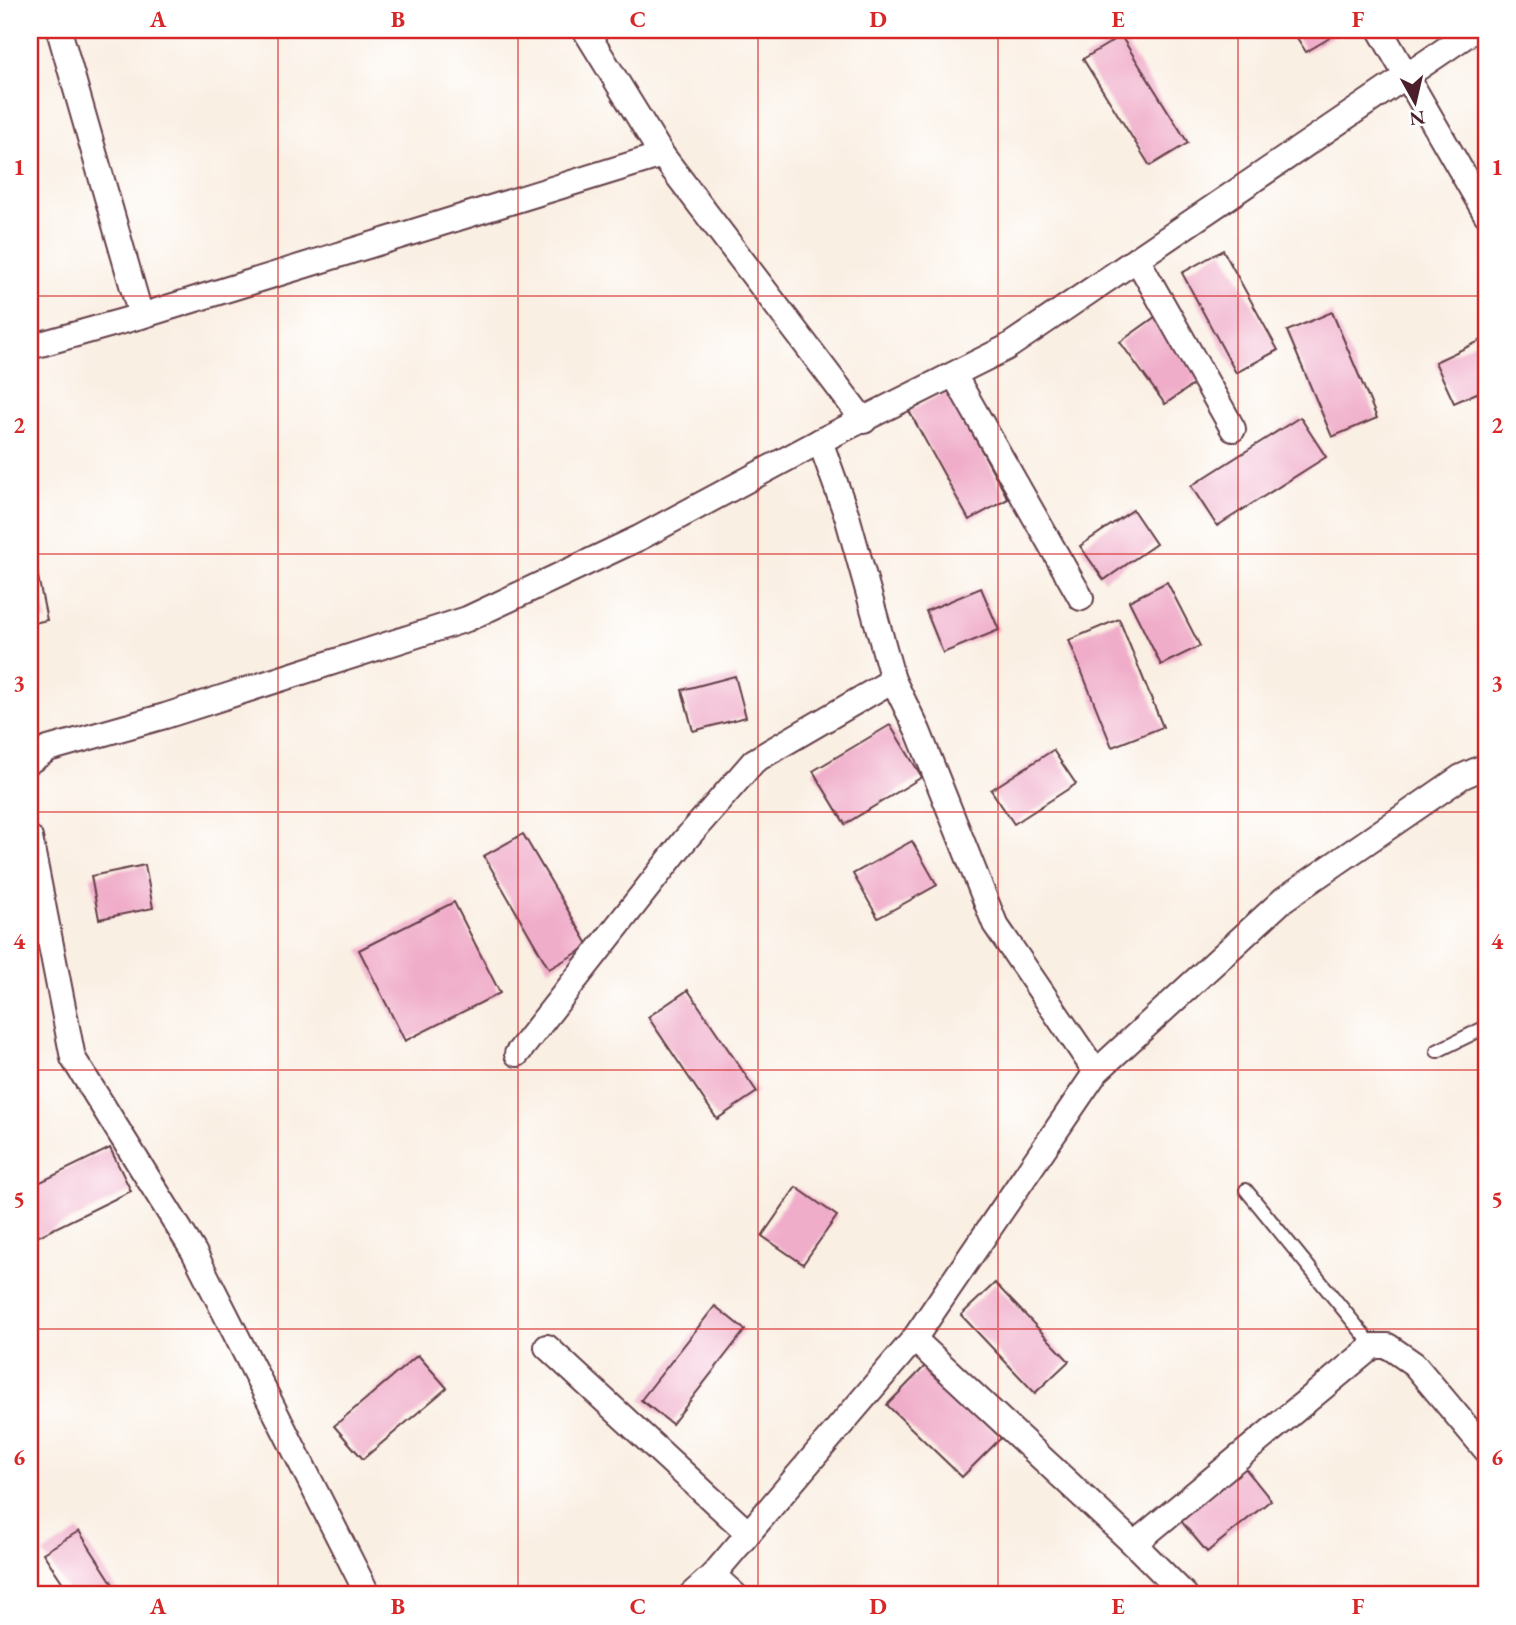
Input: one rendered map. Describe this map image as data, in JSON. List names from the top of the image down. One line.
{"north":"bottom","grid":{"columns":["A","B","C","D","E","F"],"rows":["1","2","3","4","5","6"]}}
